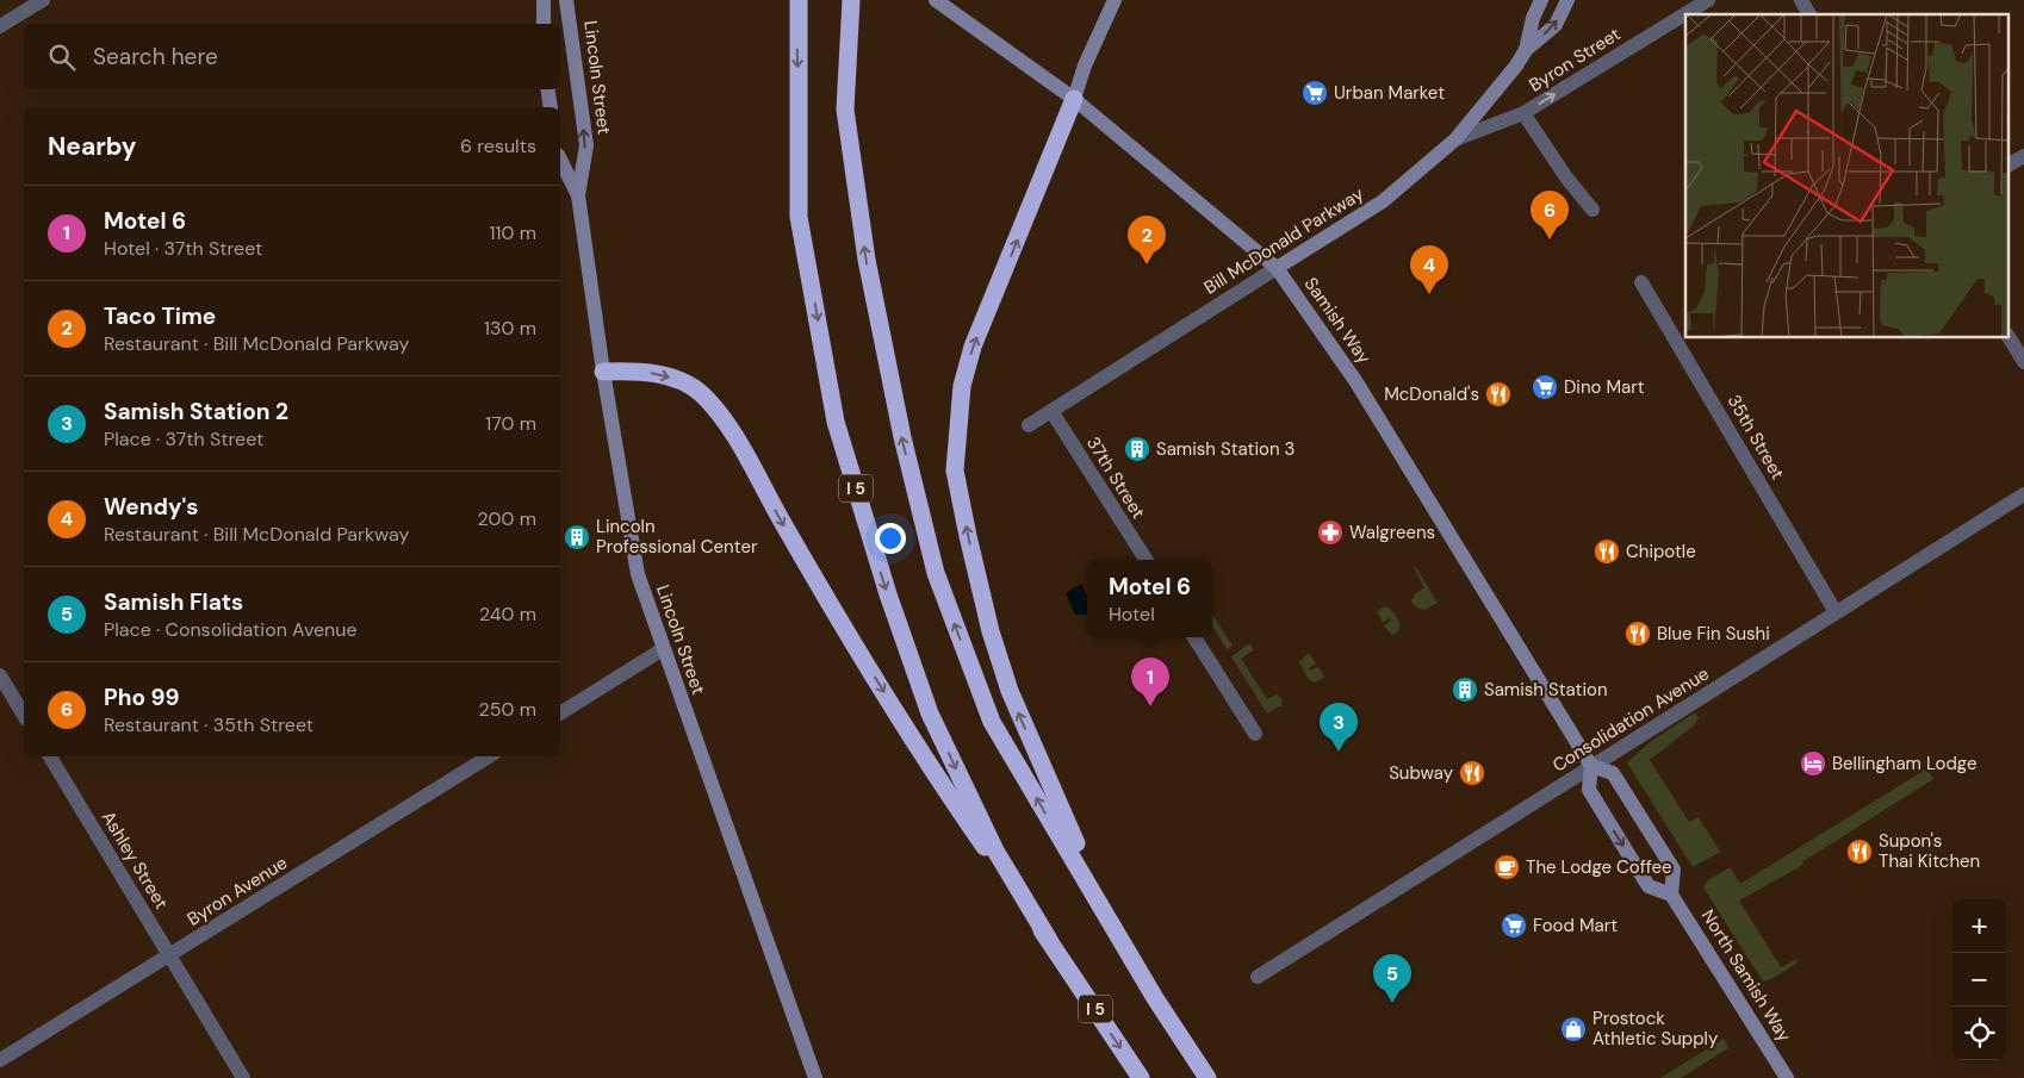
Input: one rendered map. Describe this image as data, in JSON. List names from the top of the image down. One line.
{"streets":{"highway":["I 5"],"main road":["Lincoln Street","Bill McDonald Parkway","Samish Way","North Samish Way"],"street":["Byron Street","35th Street","37th Street","Consolidation Avenue","Ashley Street","Byron Avenue"]},"crossings":[["Byron Street","Bill McDonald Parkway"],["Bill McDonald Parkway","Samish Way"],["Bill McDonald Parkway","37th Street"],["Samish Way","Consolidation Avenue"],["35th Street","Consolidation Avenue"],["Ashley Street","Byron Avenue"]],"one_way":["Byron Street"],"places":{"supermarket":["Urban Market","Dino Mart","Food Mart"],"restaurant":["McDonald's","Chipotle","Blue Fin Sushi","Subway","Supon's Thai Kitchen"],"building":["Samish Station 3","Lincoln Professional Center","Samish Station"],"pharmacy":["Walgreens"],"hotel":["Bellingham Lodge"],"cafe":["The Lodge Coffee"],"shop":["Prostock Athletic Supply"]},"page":{"search":"Search here","heading":["Nearby","6 results"],"list":[{"mark":"1","name":"Motel 6","note":"Hotel · 37th Street","value":"110 m"},{"mark":"2","name":"Taco Time","note":"Restaurant · Bill McDonald Parkway","value":"130 m"},{"mark":"3","name":"Samish Station 2","note":"Place · 37th Street","value":"170 m"},{"mark":"4","name":"Wendy's","note":"Restaurant · Bill McDonald Parkway","value":"200 m"},{"mark":"5","name":"Samish Flats","note":"Place · Consolidation Avenue","value":"240 m"},{"mark":"6","name":"Pho 99","note":"Restaurant · 35th Street","value":"250 m"}],"pins":["6","2","4","1","3","5"],"popup":["Motel 6","Hotel"],"map_buttons":["+","−"]}}
